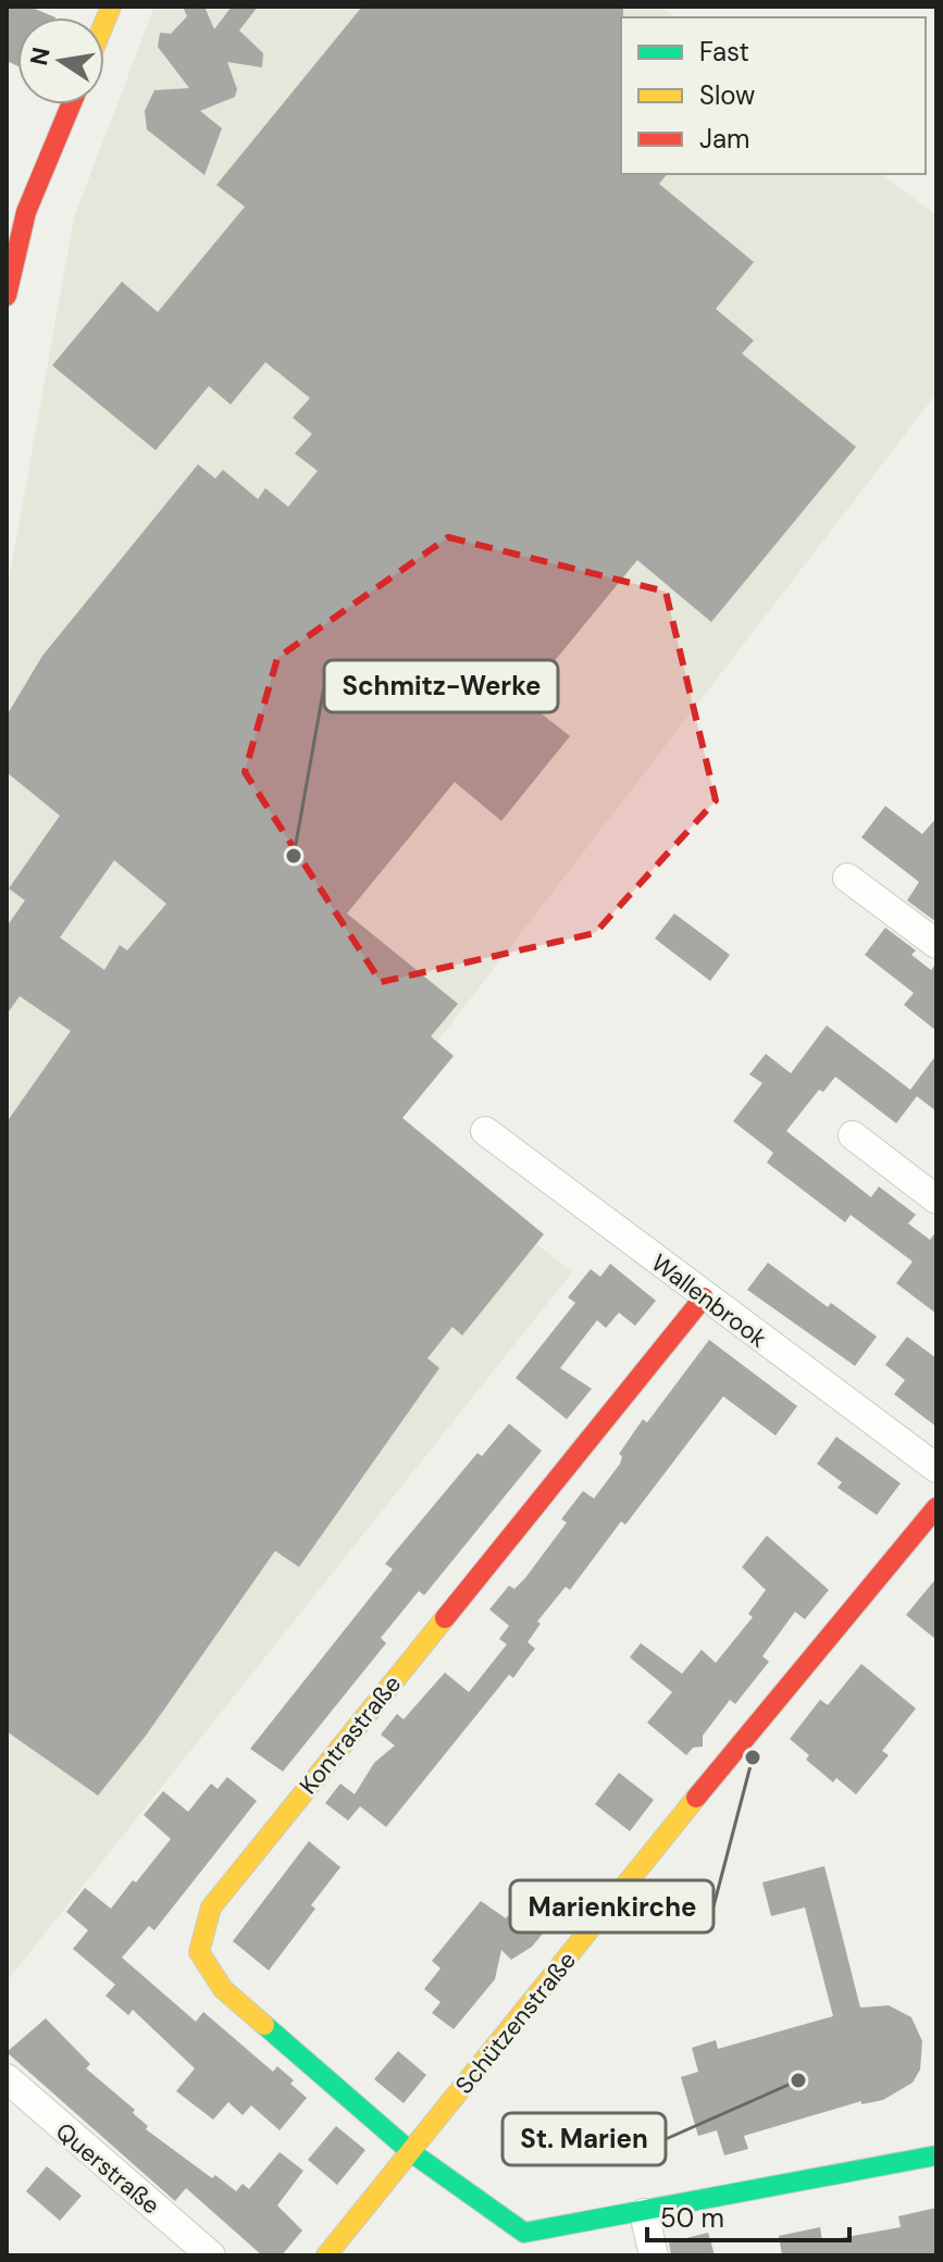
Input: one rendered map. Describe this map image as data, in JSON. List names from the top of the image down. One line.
{"streets":{"street":["Wallenbrook","Kontrastraße","Schützenstraße","Querstraße"]},"crossings":[["Wallenbrook","Kontrastraße"],["Kontrastraße","Schützenstraße"]],"places":["Schmitz-Werke","Marienkirche","St. Marien"],"legend":["Fast","Slow","Jam"],"scale_bar":"50 m","north":"left"}
